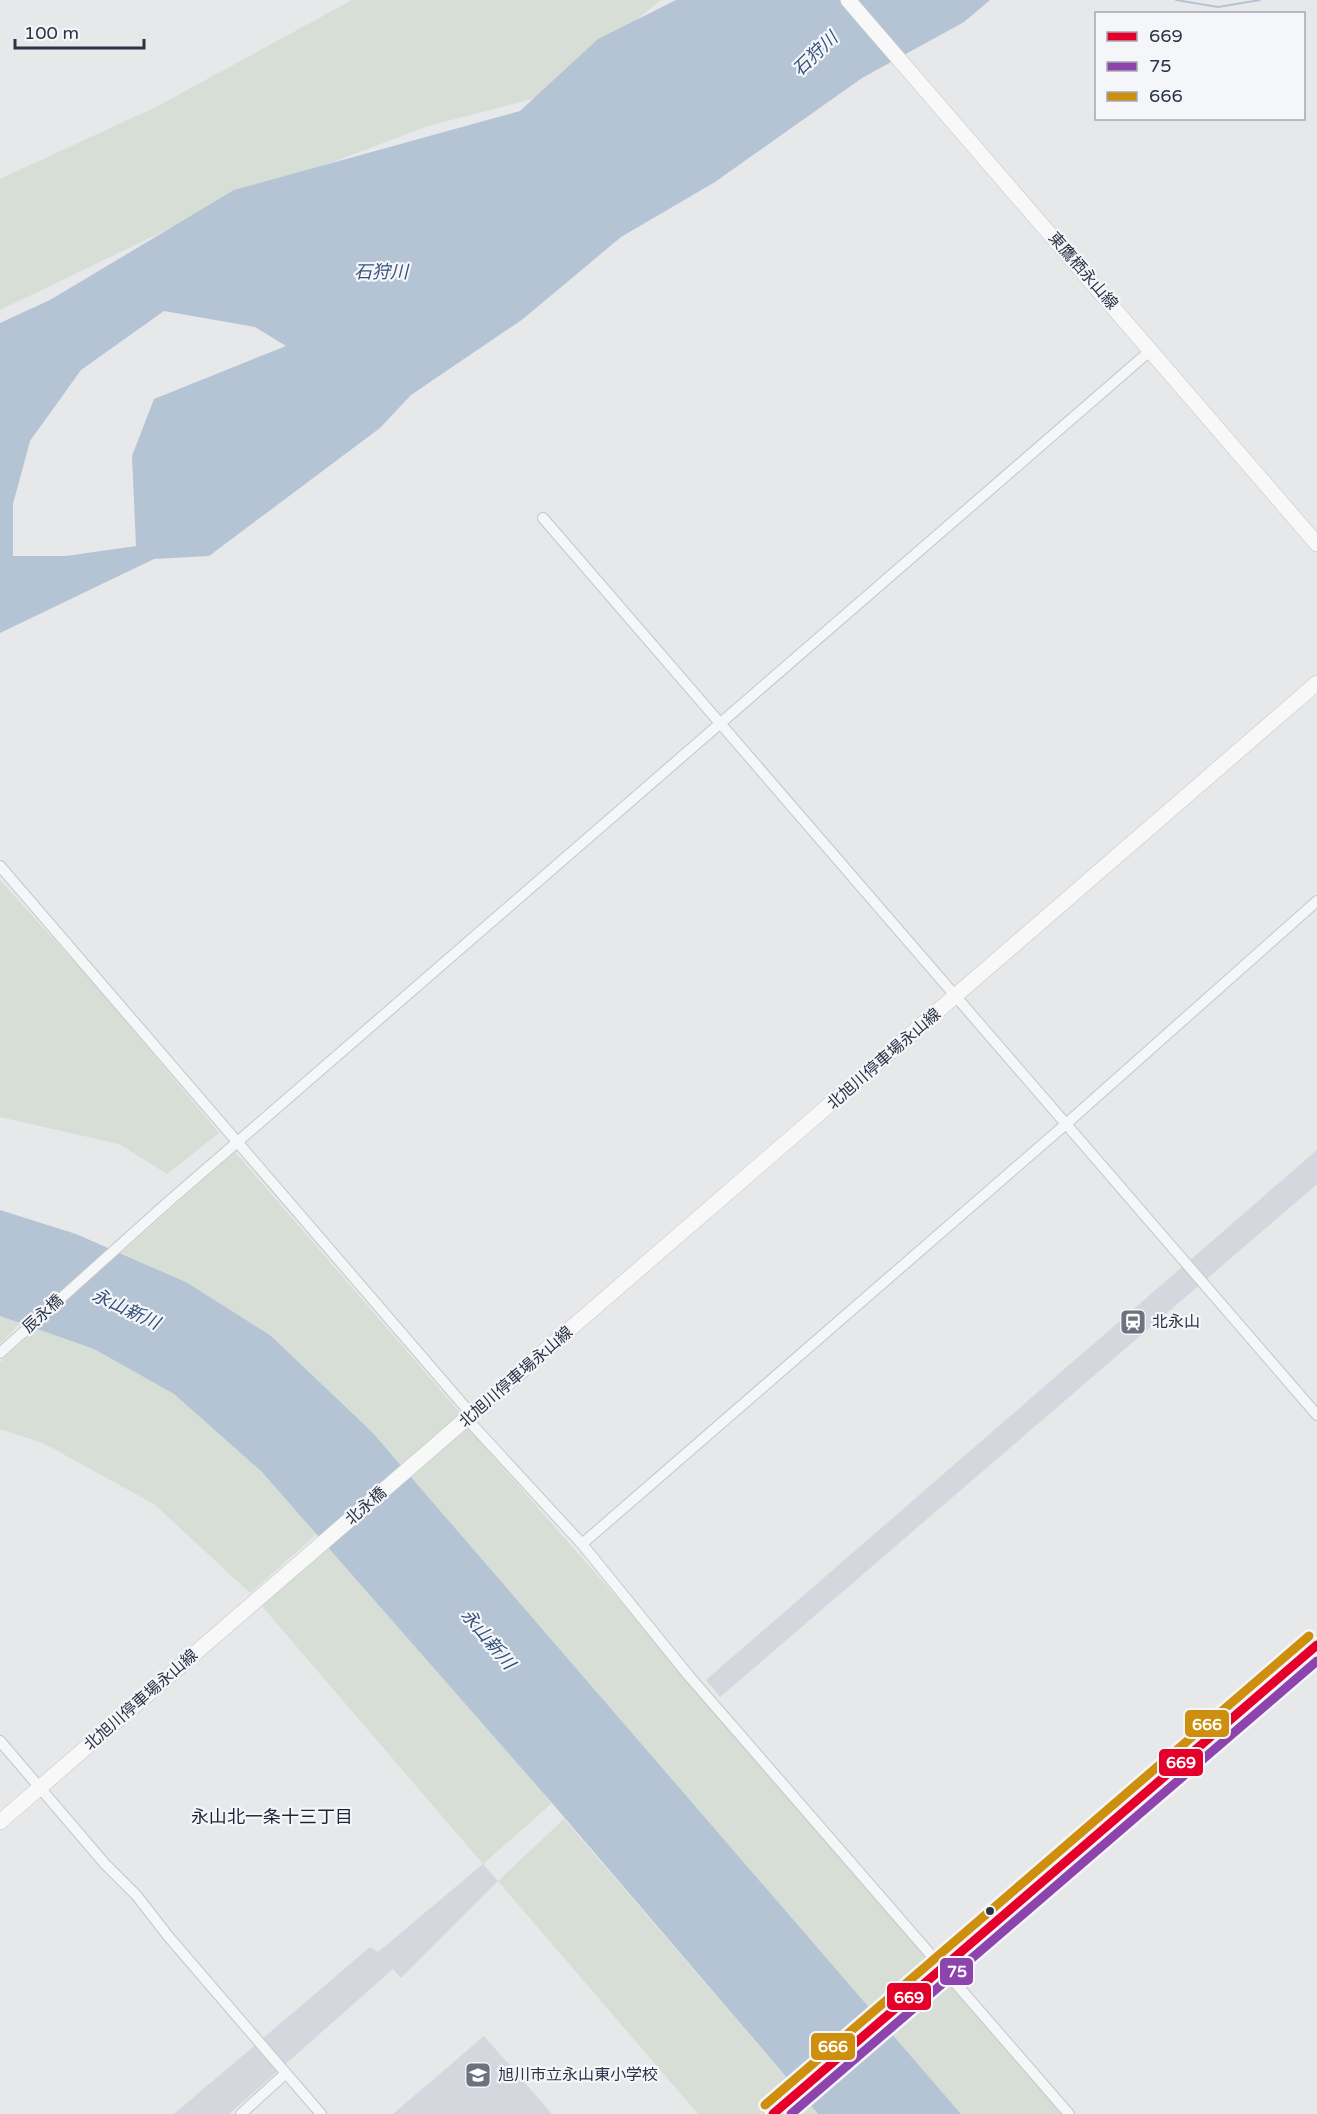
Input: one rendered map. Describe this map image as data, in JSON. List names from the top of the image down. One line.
{"streets":{"main road":["東鷹栖永山線","北旭川停車場永山線","北永橋"],"street":["辰永橋"]},"crossings":[["東鷹栖永山線","辰永橋"],["北旭川停車場永山線","北永橋"]],"districts":["永山北一条十三丁目"],"water":["石狩川","永山新川"],"places":{"station":["北永山"],"school or university":["旭川市立永山東小学校"]},"lines":["transit line 666","transit line 669","transit line 75"],"legend":["669","75","666"],"scale_bar":"100 m"}
